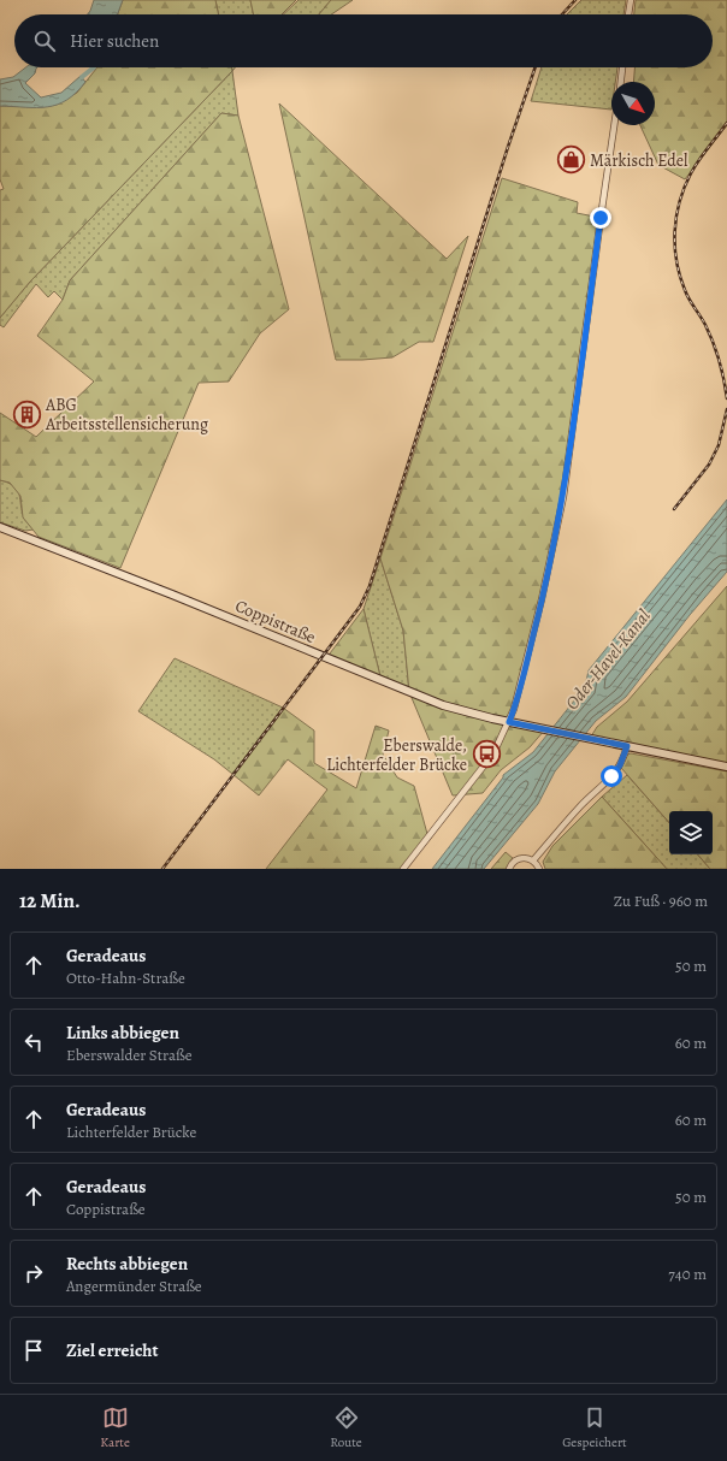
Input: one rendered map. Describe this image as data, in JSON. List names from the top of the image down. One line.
{"streets":{"main road":["Coppistraße"]},"water":["Oder-Havel-Kanal"],"places":{"shop":["Märkisch Edel"],"building":["ABG Arbeitsstellensicherung"],"bus stop":["Eberswalde, Lichterfelder Brücke"]},"north":"bottom right","page":{"search":"Hier suchen","heading":["12 Min.","Zu Fuß · 960 m"],"list":[["Geradeaus","Otto-Hahn-Straße","50 m"],["Links abbiegen","Eberswalder Straße","60 m"],["Geradeaus","Lichterfelder Brücke","60 m"],["Geradeaus","Coppistraße","50 m"],["Rechts abbiegen","Angermünder Straße","740 m"],"Ziel erreicht"],"nav":["Karte","Route","Gespeichert"]}}
